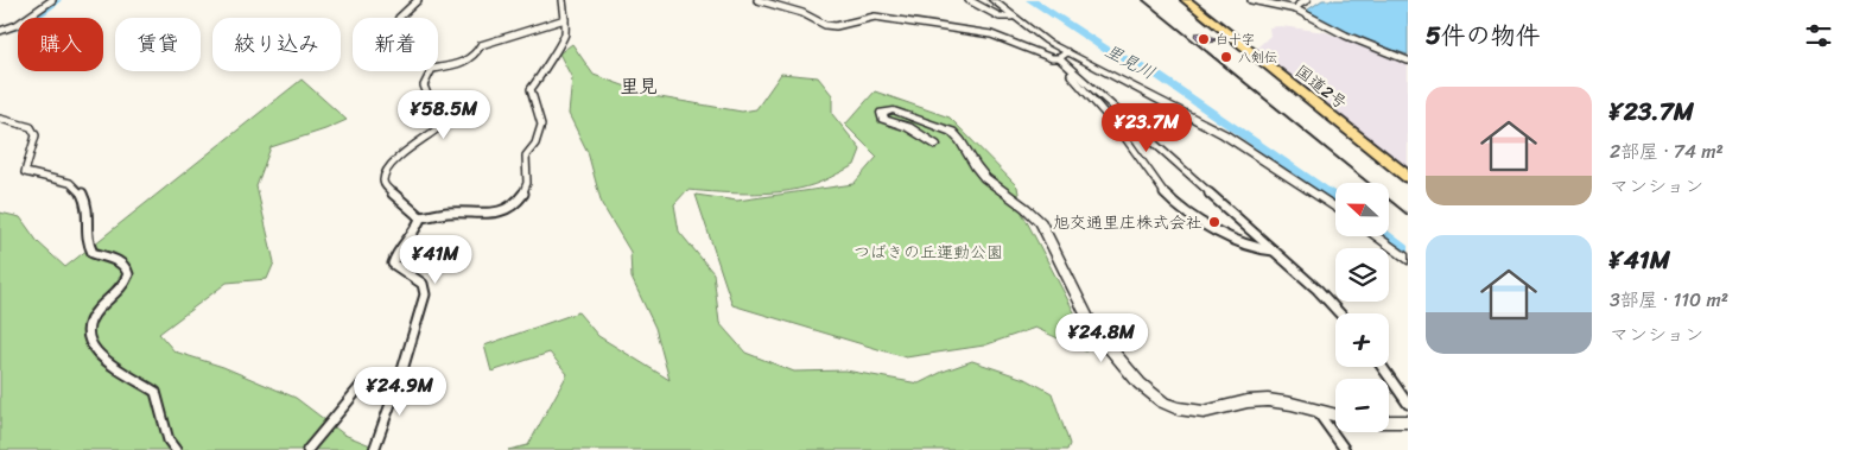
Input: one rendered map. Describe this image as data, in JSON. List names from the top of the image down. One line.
{"streets":{"highway":["国道2号"]},"districts":["里見"],"water":["里見川"],"parks":["つばきの丘運動公園"],"places":["白十字","八剣伝","旭交通里庄株式会社"],"north":"left","page":{"heading":"5件の物件","chip":["購入","賃貸","絞り込み","新着"],"list":[{"name":"¥23.7M","note":"2部屋 · 74 m² · マンション"},{"name":"¥41M","note":"3部屋 · 110 m² · マンション"}],"price":["¥58.5M","¥23.7M","¥41M","¥24.8M","¥24.9M"],"map_buttons":["+","−"]}}
